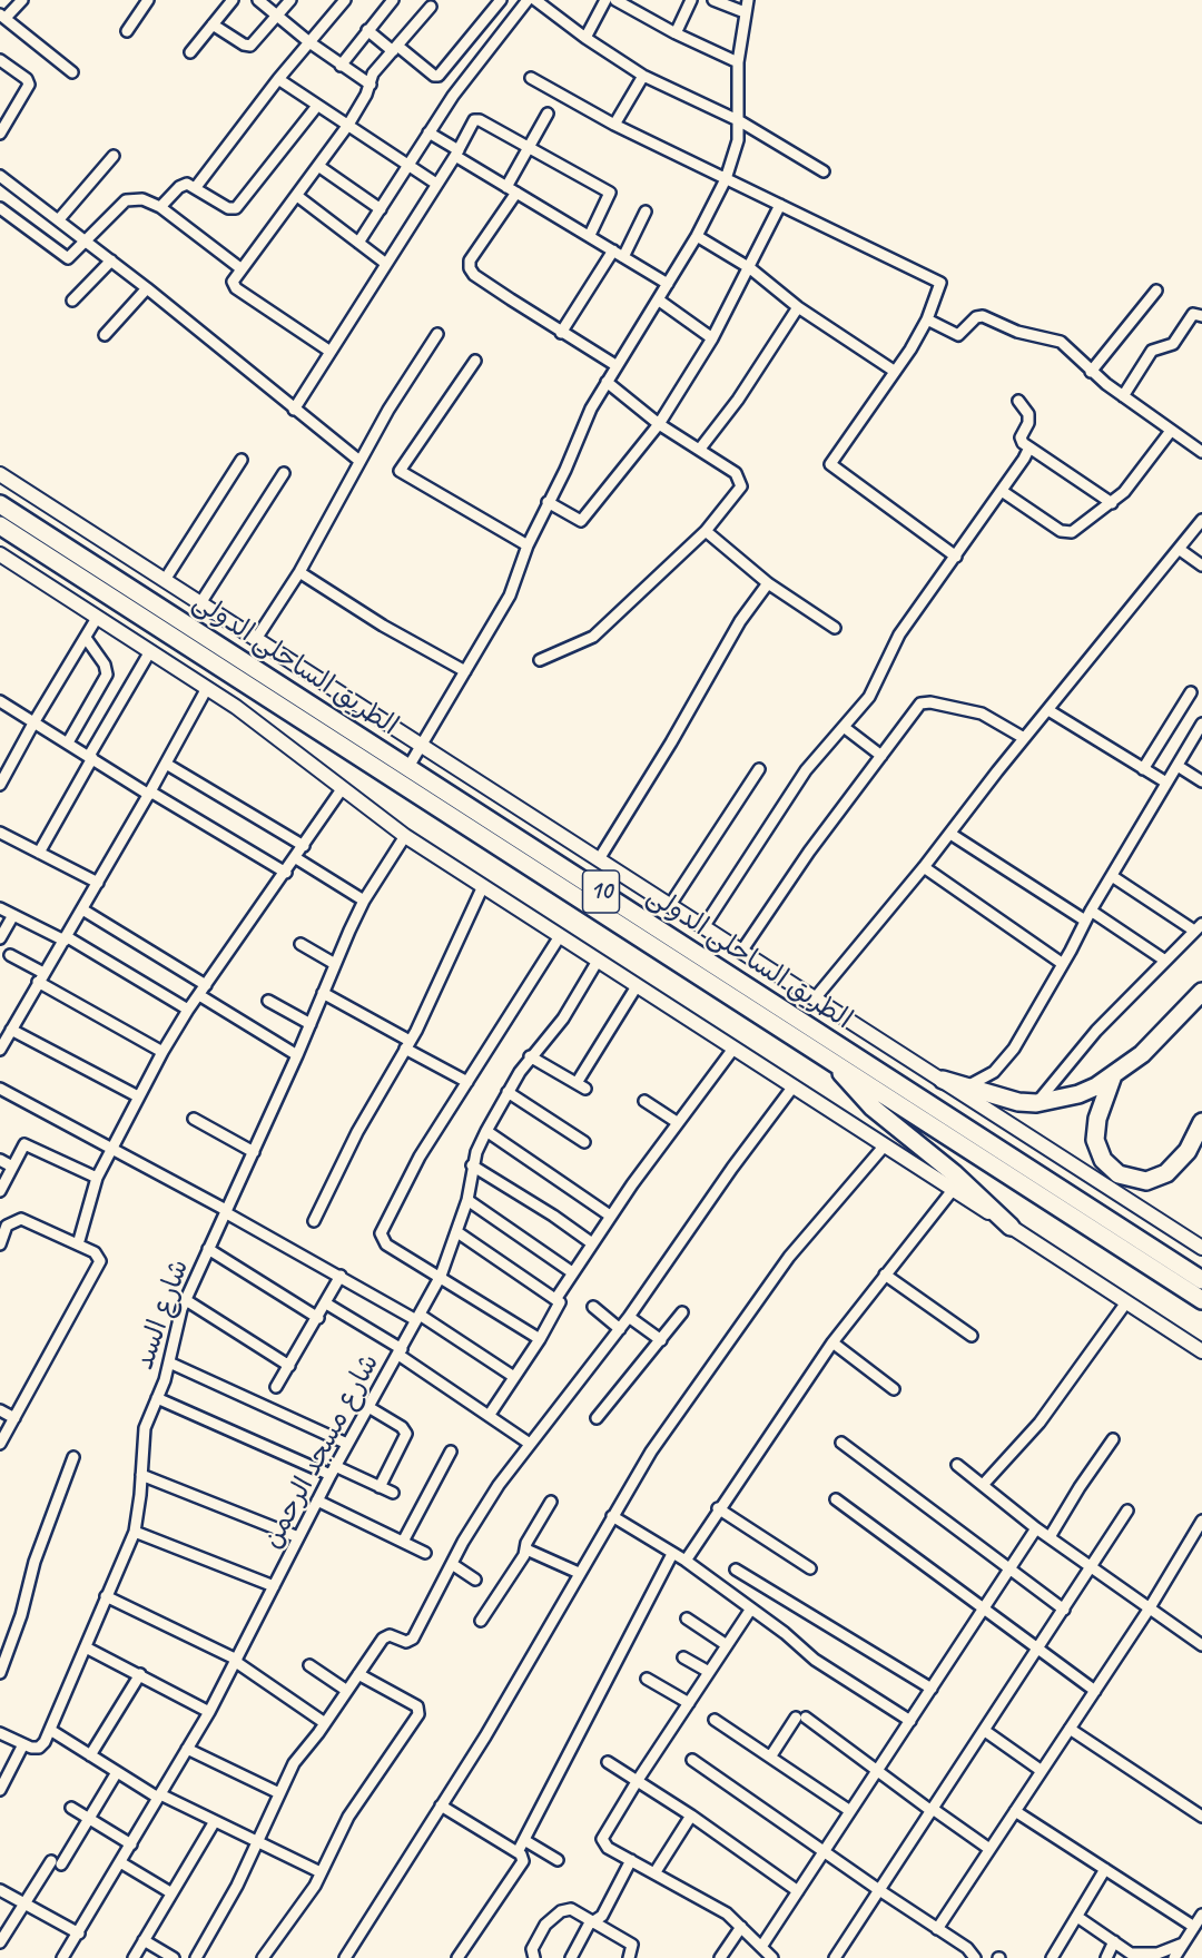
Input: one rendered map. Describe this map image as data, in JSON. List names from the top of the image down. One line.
{"streets":{"main road":["الطريق الساحلى الدولى","10"],"street":["شارع السد","شارع مسجد الرحمن"]}}
